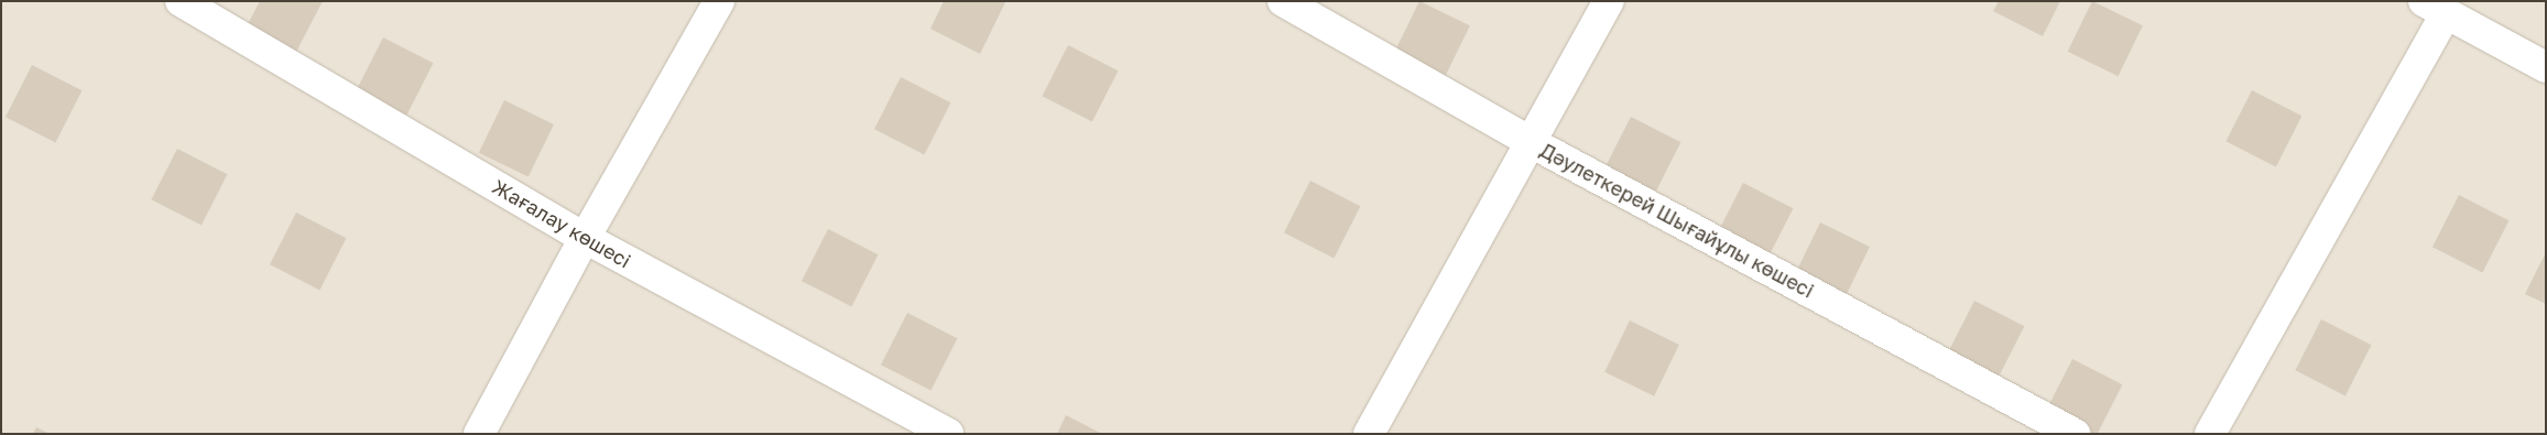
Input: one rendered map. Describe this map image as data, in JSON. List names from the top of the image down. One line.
{"streets":{"street":["Дәулеткерей Шығайұлы көшесі","Жағалау көшесі"]}}
